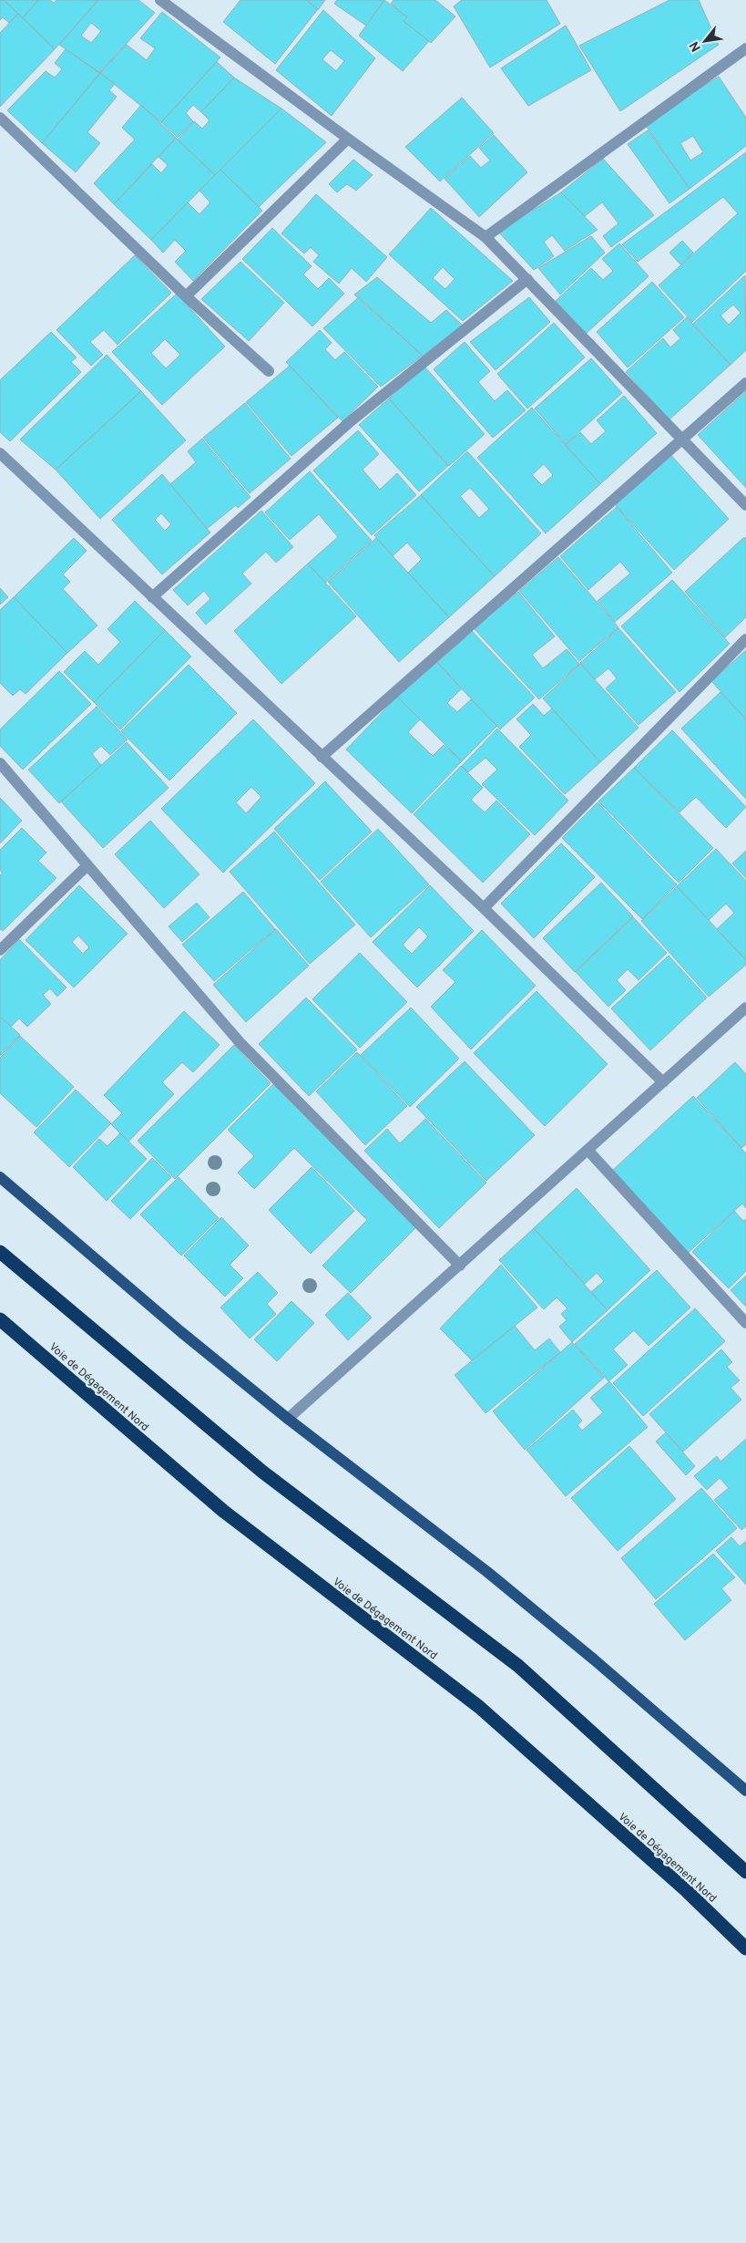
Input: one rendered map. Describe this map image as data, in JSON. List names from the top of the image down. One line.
{"streets":{"highway":["Voie de Dégagement Nord"]},"north":"bottom left"}
